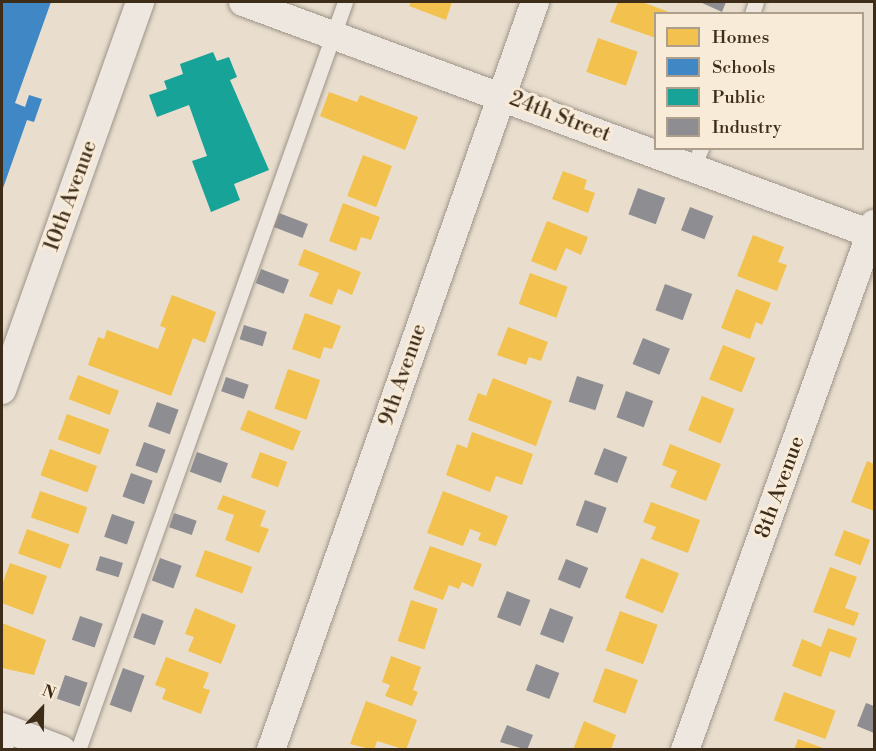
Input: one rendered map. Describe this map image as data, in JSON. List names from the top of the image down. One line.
{"streets":{"street":["24th Street","10th Avenue","9th Avenue","8th Avenue"]},"crossings":[["24th Street","9th Avenue"],["24th Street","8th Avenue"]],"legend":["Homes","Schools","Public","Industry"],"north":"top"}
